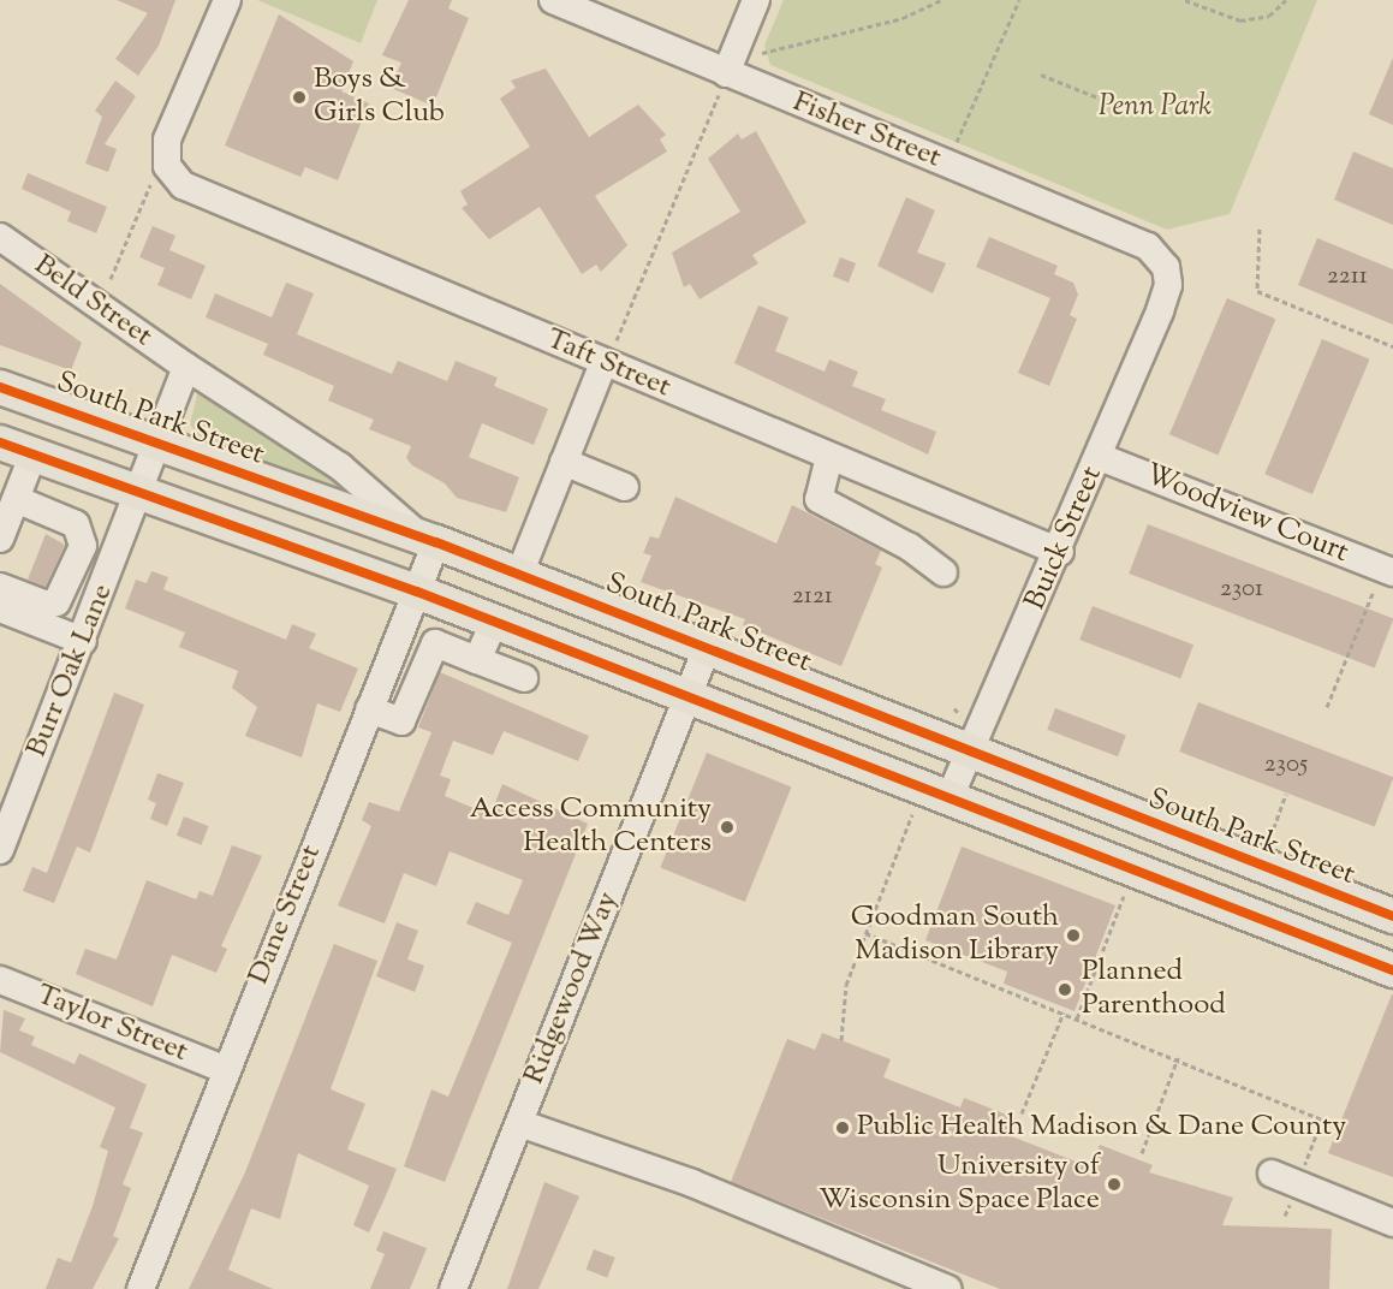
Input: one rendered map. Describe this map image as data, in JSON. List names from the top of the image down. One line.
{"streets":{"main road":["South Park Street"],"street":["Fisher Street","Beld Street","Taft Street","Woodview Court","Buick Street","Burr Oak Lane","Dane Street","Ridgewood Way","Taylor Street"]},"crossings":[["Fisher Street","Buick Street"],["Beld Street","South Park Street"],["Beld Street","Dane Street"],["Taft Street","Buick Street"],["South Park Street","Buick Street"],["South Park Street","Dane Street"],["South Park Street","Ridgewood Way"],["Woodview Court","Buick Street"],["Dane Street","Taylor Street"]],"parks":["Penn Park"],"places":["Boys & Girls Club","Access Community Health Centers","Goodman South Madison Library","Planned Parenthood","Public Health Madison & Dane County","University of Wisconsin Space Place"],"house_numbers":["2211","2301","2121","2305"]}
